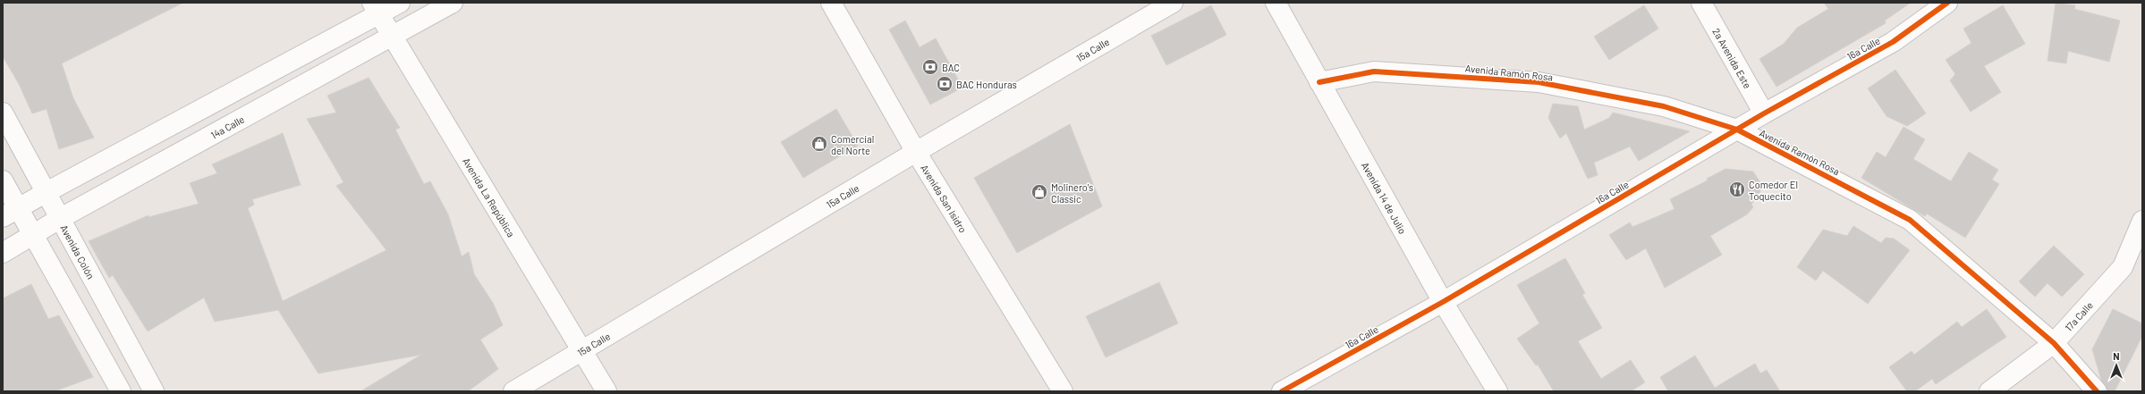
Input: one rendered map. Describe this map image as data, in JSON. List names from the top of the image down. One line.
{"streets":{"street":["16a Calle","15a Calle","2a Avenida Este","Avenida Ramón Rosa","14a Calle","Avenida La República","Avenida San Isidro","Avenida 14 de Julio","Avenida Colón","17a Calle"]},"crossings":[["16a Calle","2a Avenida Este"],["16a Calle","Avenida Ramón Rosa"],["16a Calle","Avenida 14 de Julio"],["15a Calle","Avenida La República"],["15a Calle","Avenida San Isidro"],["Avenida Ramón Rosa","Avenida 14 de Julio"],["Avenida Ramón Rosa","17a Calle"],["14a Calle","Avenida La República"],["14a Calle","Avenida Colón"]],"places":{"bank":["BAC","BAC Honduras"],"shop":["Comercial del Norte","Molinero's Classic"],"restaurant":["Comedor El Toquecito"]},"north":"top"}
